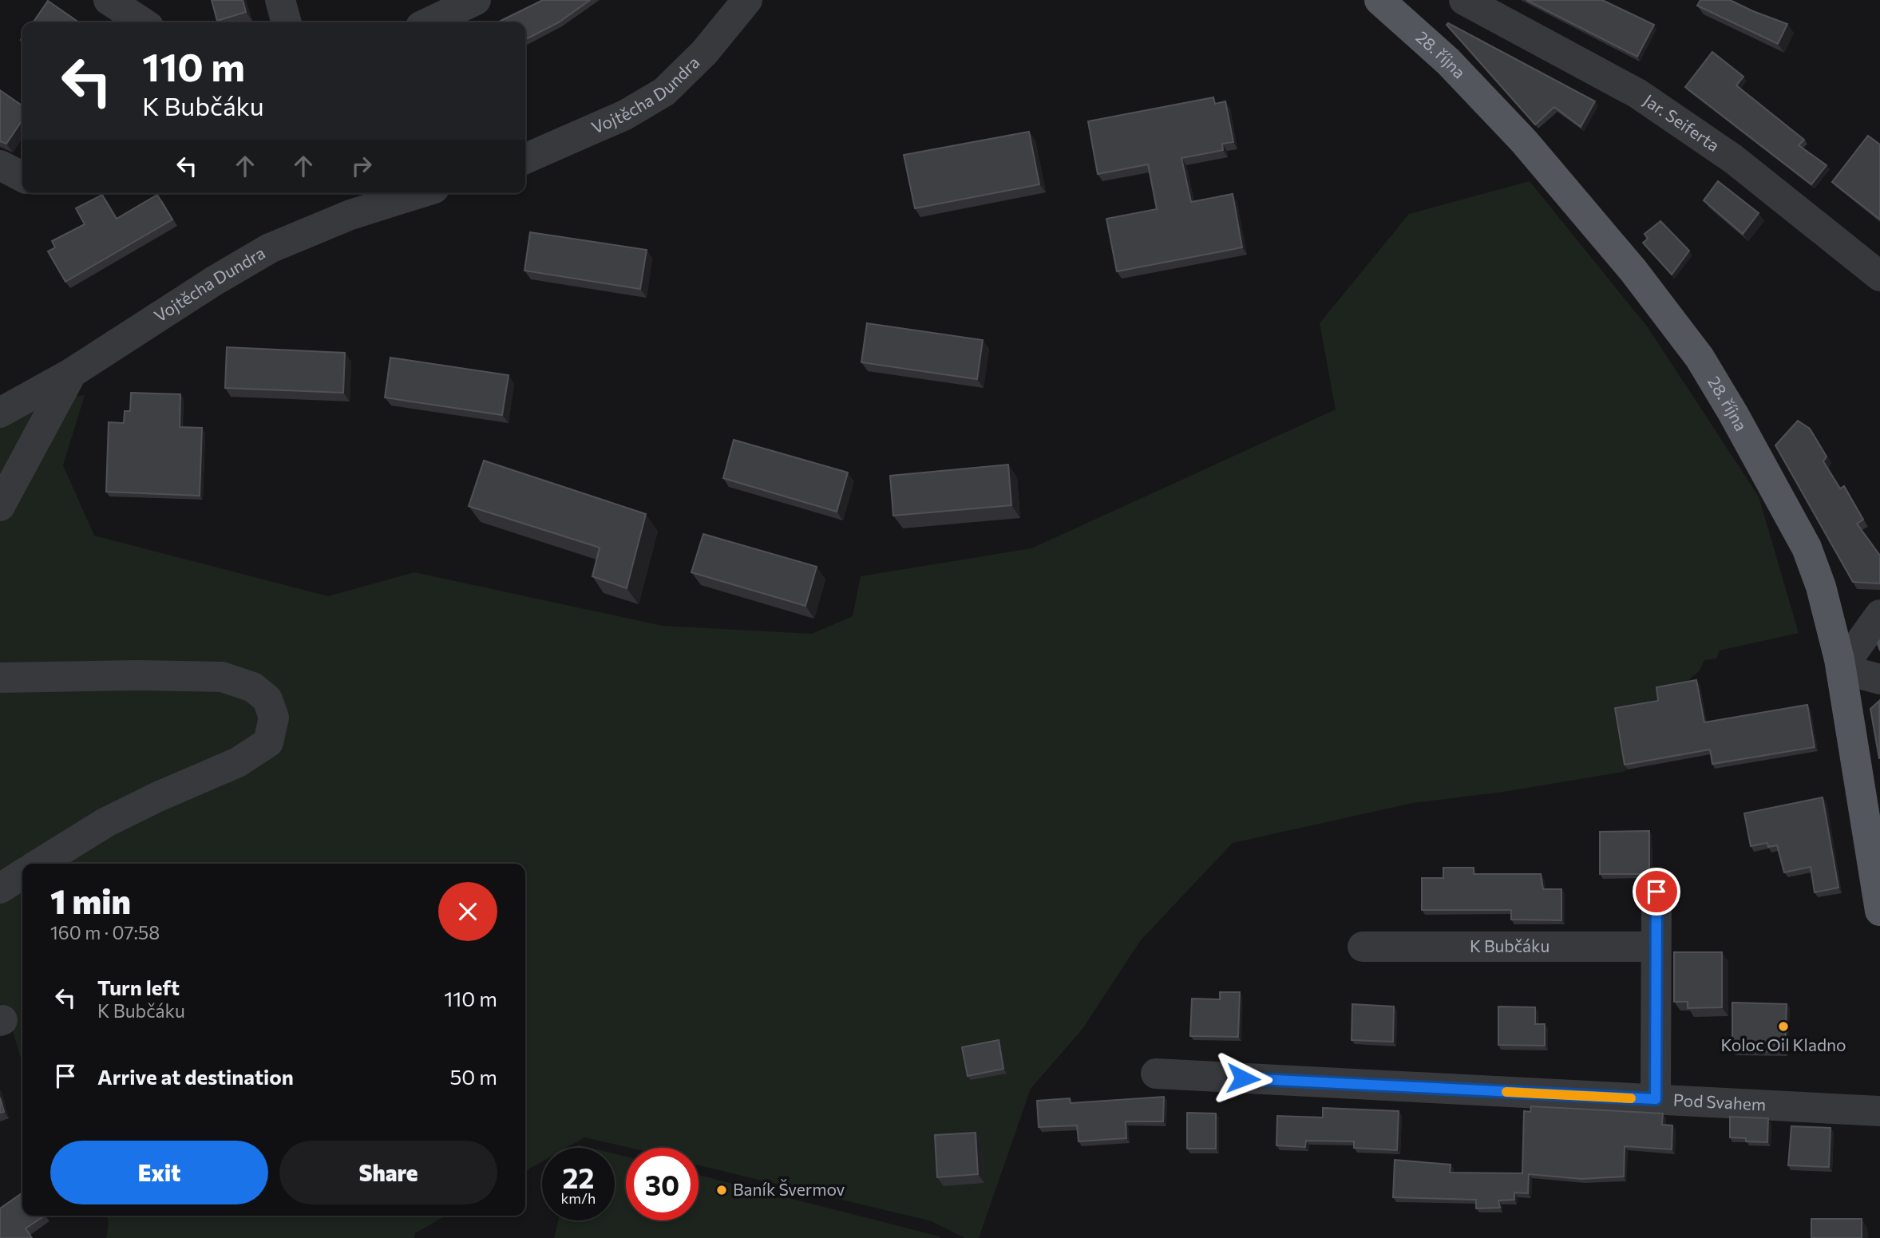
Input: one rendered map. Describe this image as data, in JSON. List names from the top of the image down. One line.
{"streets":{"main road":["28. října"],"street":["Vojtěcha Dundra","Jar. Seiferta","K Bubčáku","Pod Svahem"]},"places":["Koloc Oil Kladno","Baník Švermov"],"page":{"turn":["110 m","K Bubčáku"],"heading":["1 min","160 m · 07:58"],"list":[{"name":"Turn left","note":"K Bubčáku","value":"110 m"},{"name":"Arrive at destination","value":"50 m"}],"buttons":["Exit","Share"],"speed":"22 km/h","limit":"30"}}
